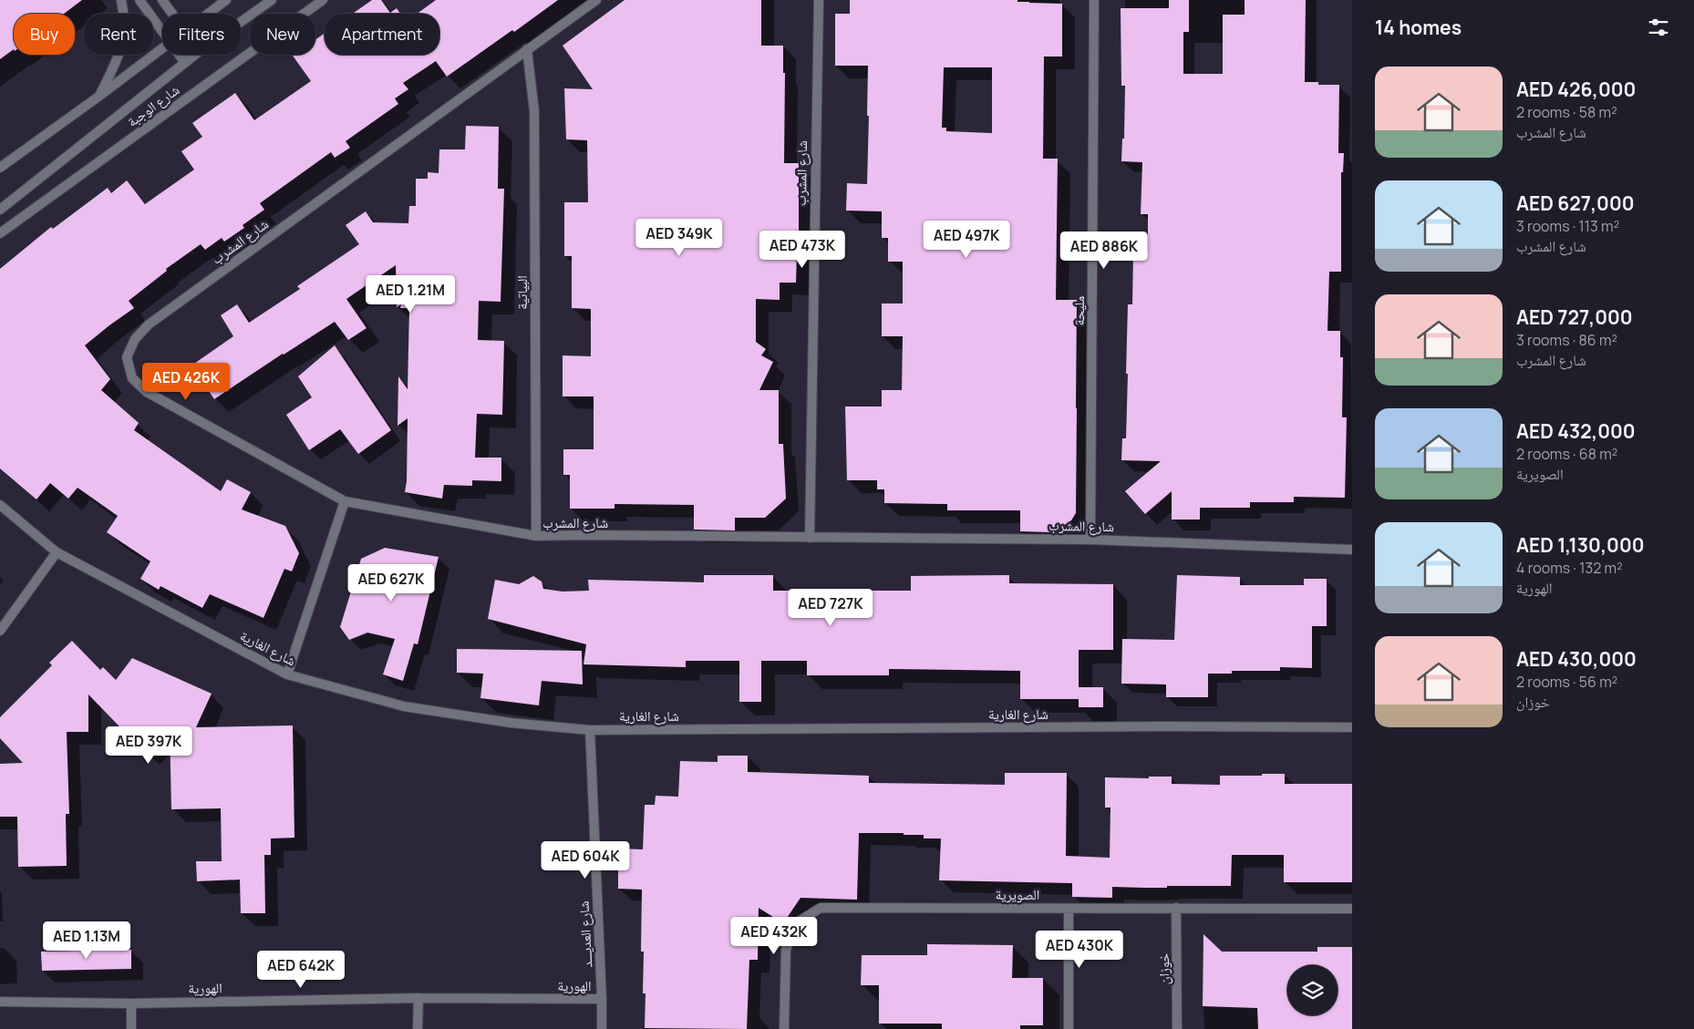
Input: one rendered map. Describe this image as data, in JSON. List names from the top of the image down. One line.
{"streets":{"street":["شارع الوجبة","شارع المشرب","البياتية","مليحة","شارع الغارية","الصويرية","شارع العديـــد","خوزان","الهورية"]},"crossings":[["شارع المشرب","البياتية"],["شارع المشرب","مليحة"],["شارع الغارية","شارع العديـــد"],["الصويرية","خوزان"],["شارع العديـــد","الهورية"]],"page":{"heading":"14 homes","chip":["Buy","Rent","Filters","New","Apartment"],"list":[{"name":"AED 426,000","note":"2 rooms · 58 m² · شارع المشرب"},{"name":"AED 627,000","note":"3 rooms · 113 m² · شارع المشرب"},{"name":"AED 727,000","note":"3 rooms · 86 m² · شارع المشرب"},{"name":"AED 432,000","note":"2 rooms · 68 m² · الصويرية"},{"name":"AED 1,130,000","note":"4 rooms · 132 m² · الهورية"},{"name":"AED 430,000","note":"2 rooms · 56 m² · خوزان"}],"price":["AED 349K","AED 497K","AED 473K","AED 886K","AED 1.21M","AED 426K","AED 627K","AED 727K","AED 397K","AED 604K","AED 432K","AED 1.13M","AED 430K","AED 642K"]}}
